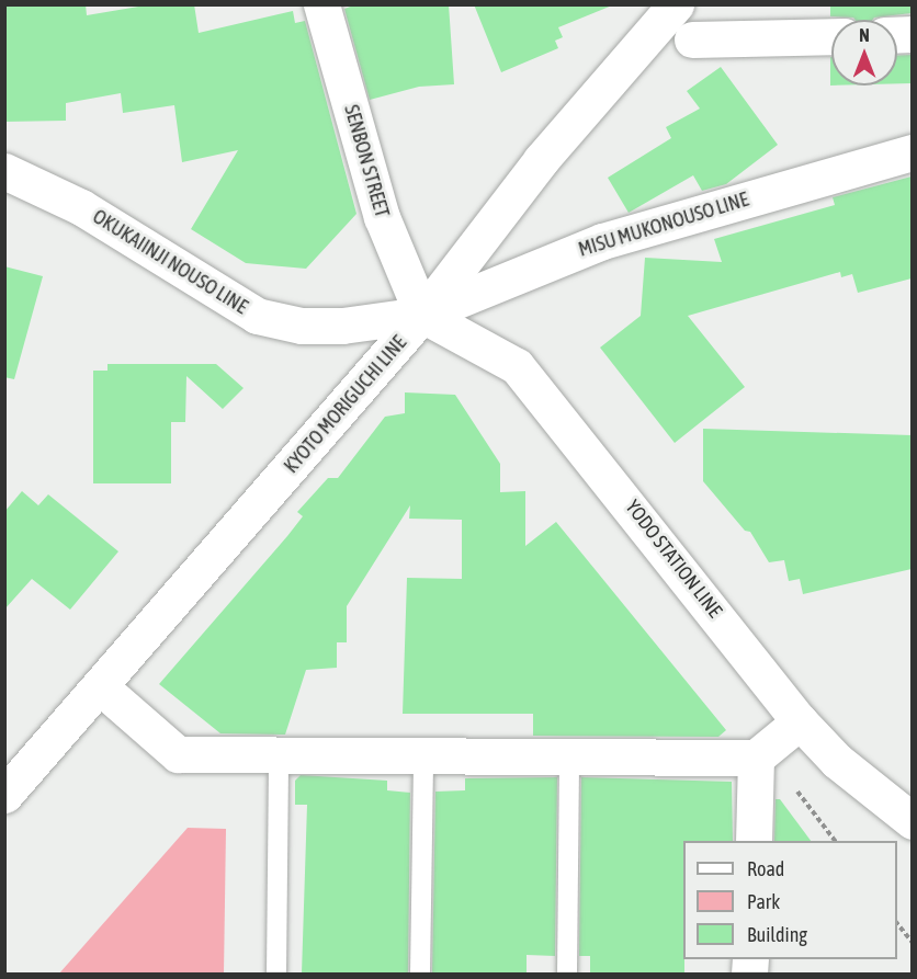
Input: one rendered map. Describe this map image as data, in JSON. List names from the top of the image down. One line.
{"streets":{"main road":["SENBON STREET","MISU MUKONOUSO LINE","OKUKAIINJI NOUSO LINE","KYOTO MORIGUCHI LINE","YODO STATION LINE"]},"crossings":[["SENBON STREET","MISU MUKONOUSO LINE"],["SENBON STREET","OKUKAIINJI NOUSO LINE"],["SENBON STREET","KYOTO MORIGUCHI LINE"],["SENBON STREET","YODO STATION LINE"],["MISU MUKONOUSO LINE","OKUKAIINJI NOUSO LINE"],["MISU MUKONOUSO LINE","KYOTO MORIGUCHI LINE"],["MISU MUKONOUSO LINE","YODO STATION LINE"],["OKUKAIINJI NOUSO LINE","KYOTO MORIGUCHI LINE"],["OKUKAIINJI NOUSO LINE","YODO STATION LINE"],["KYOTO MORIGUCHI LINE","YODO STATION LINE"]],"legend":["Road","Park","Building"],"north":"top"}
